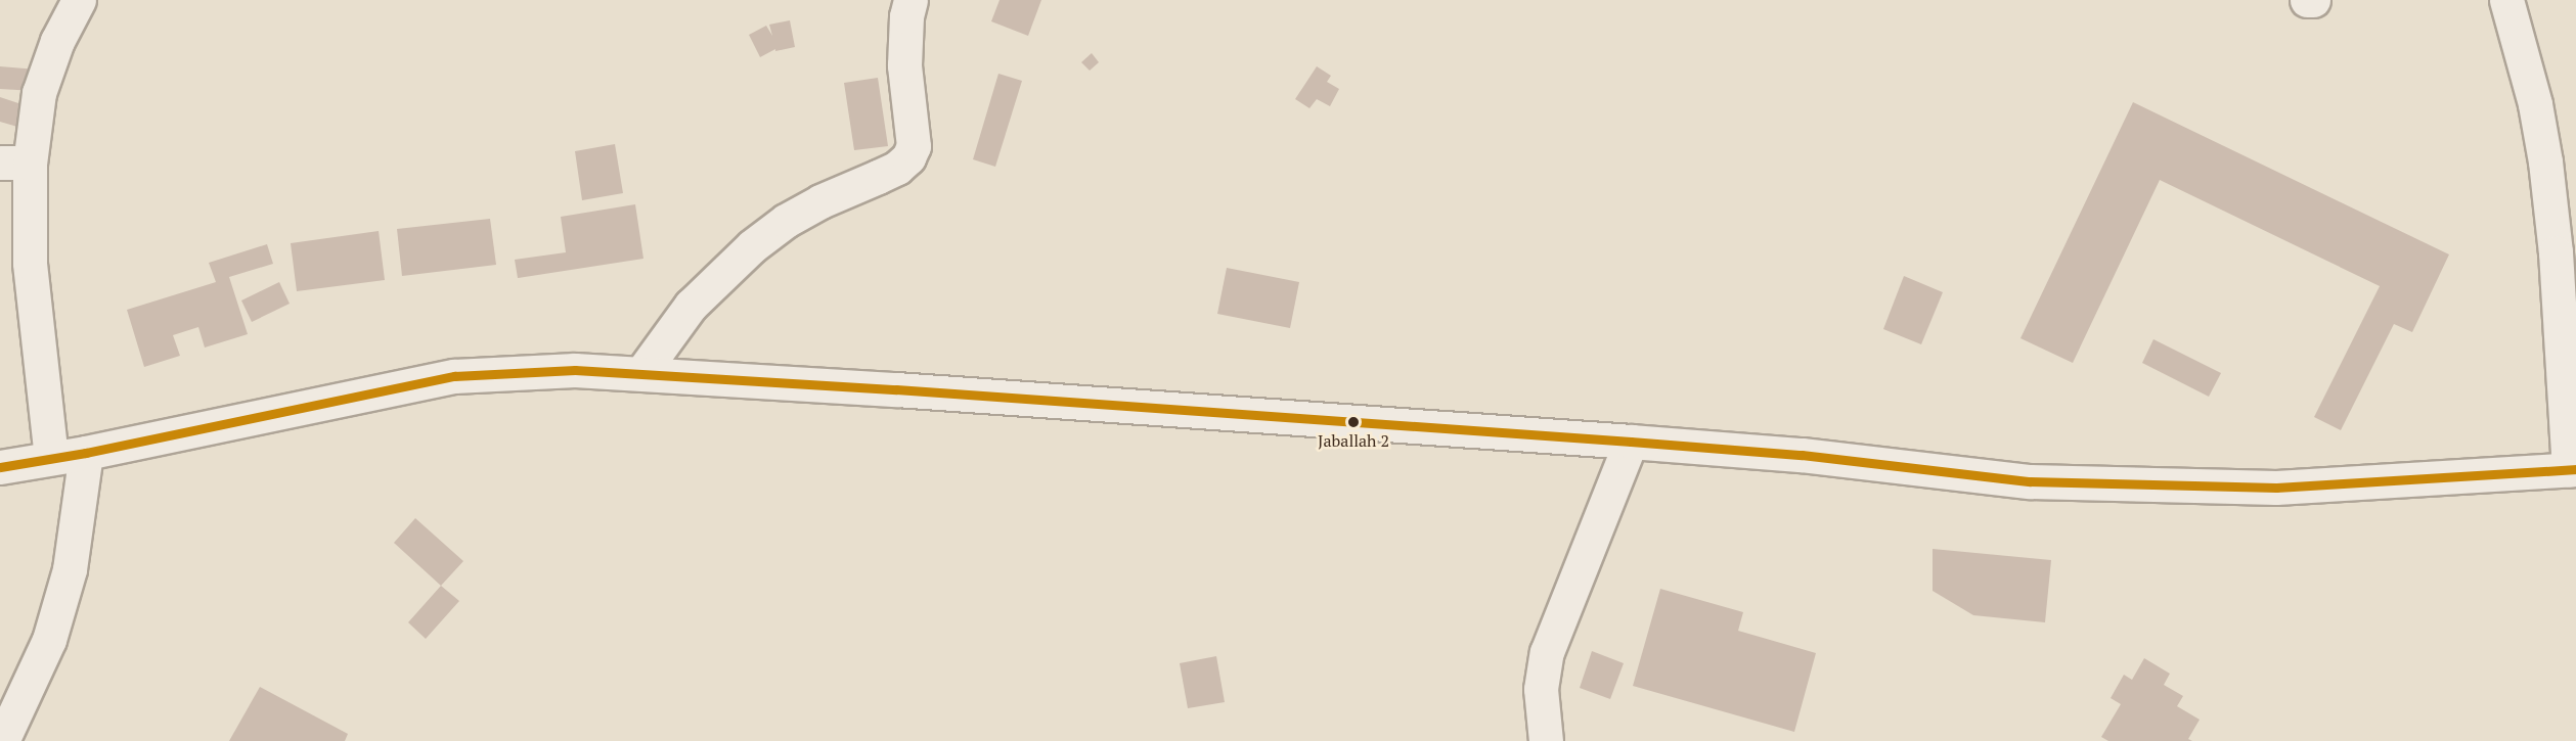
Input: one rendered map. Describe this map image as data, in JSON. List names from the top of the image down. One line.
{"places":["Jaballah 2"]}
